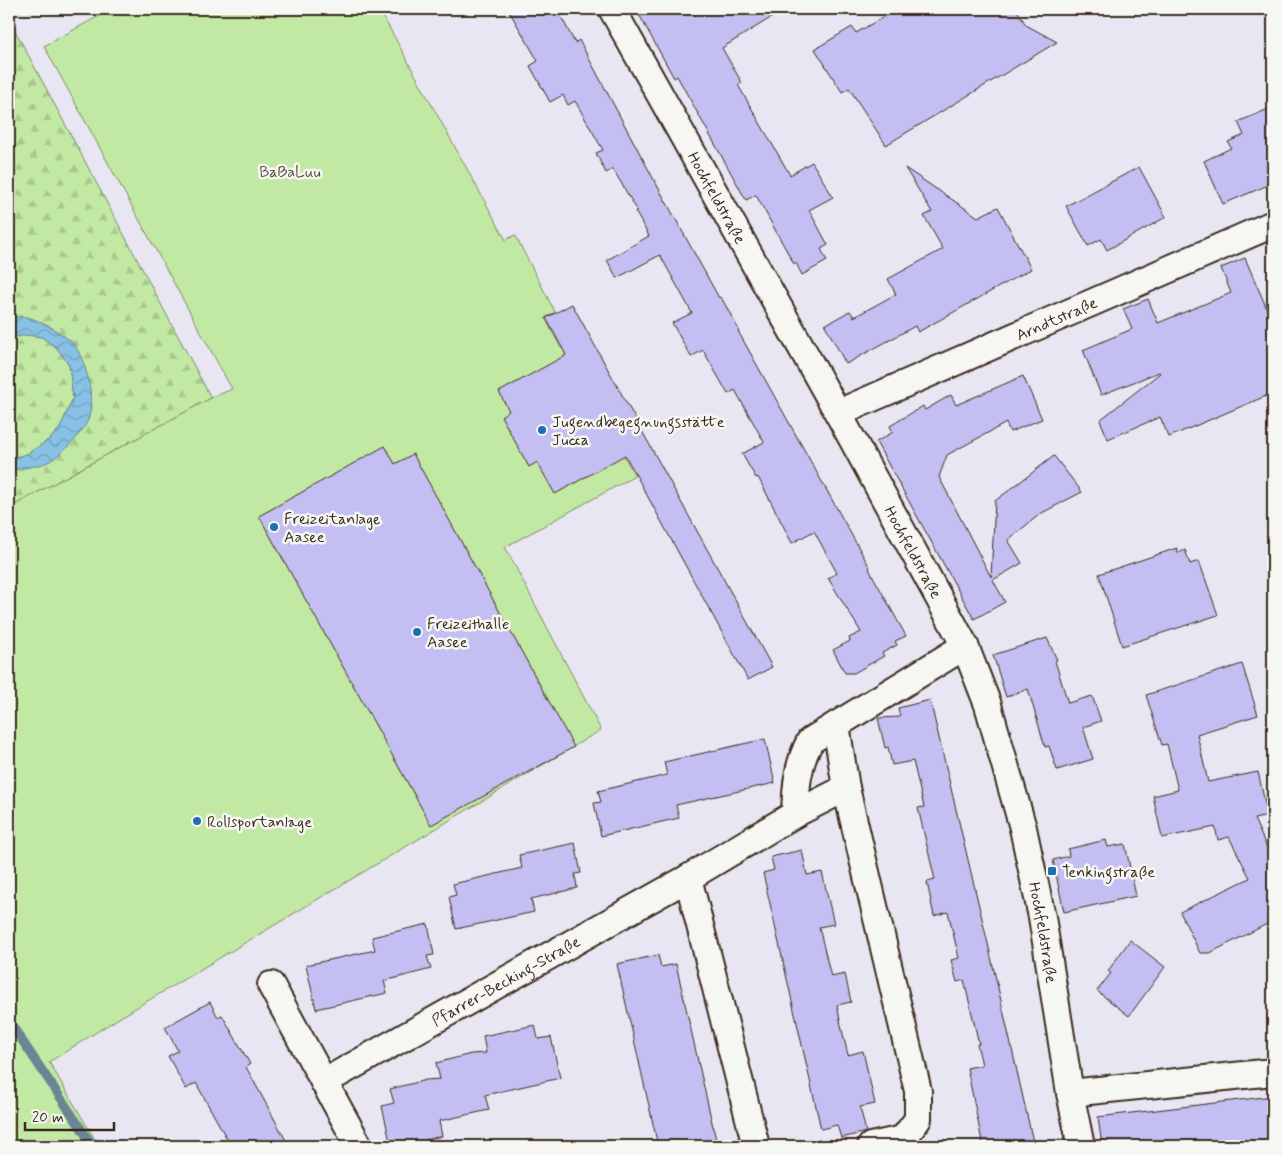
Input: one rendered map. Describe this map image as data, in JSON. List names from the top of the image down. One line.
{"streets":{"street":["Hochfeldstraße","Arndtstraße","Pfarrer-Becking-Straße"]},"crossings":[["Hochfeldstraße","Arndtstraße"]],"parks":["BaBaLuu"],"places":{"other":["Jugendbegegnungsstätte Jucca","Freizeitanlage Aasee","Freizeithalle Aasee","Rollsportanlage"],"transit":["Tenkingstraße"]},"scale_bar":"20 m"}
